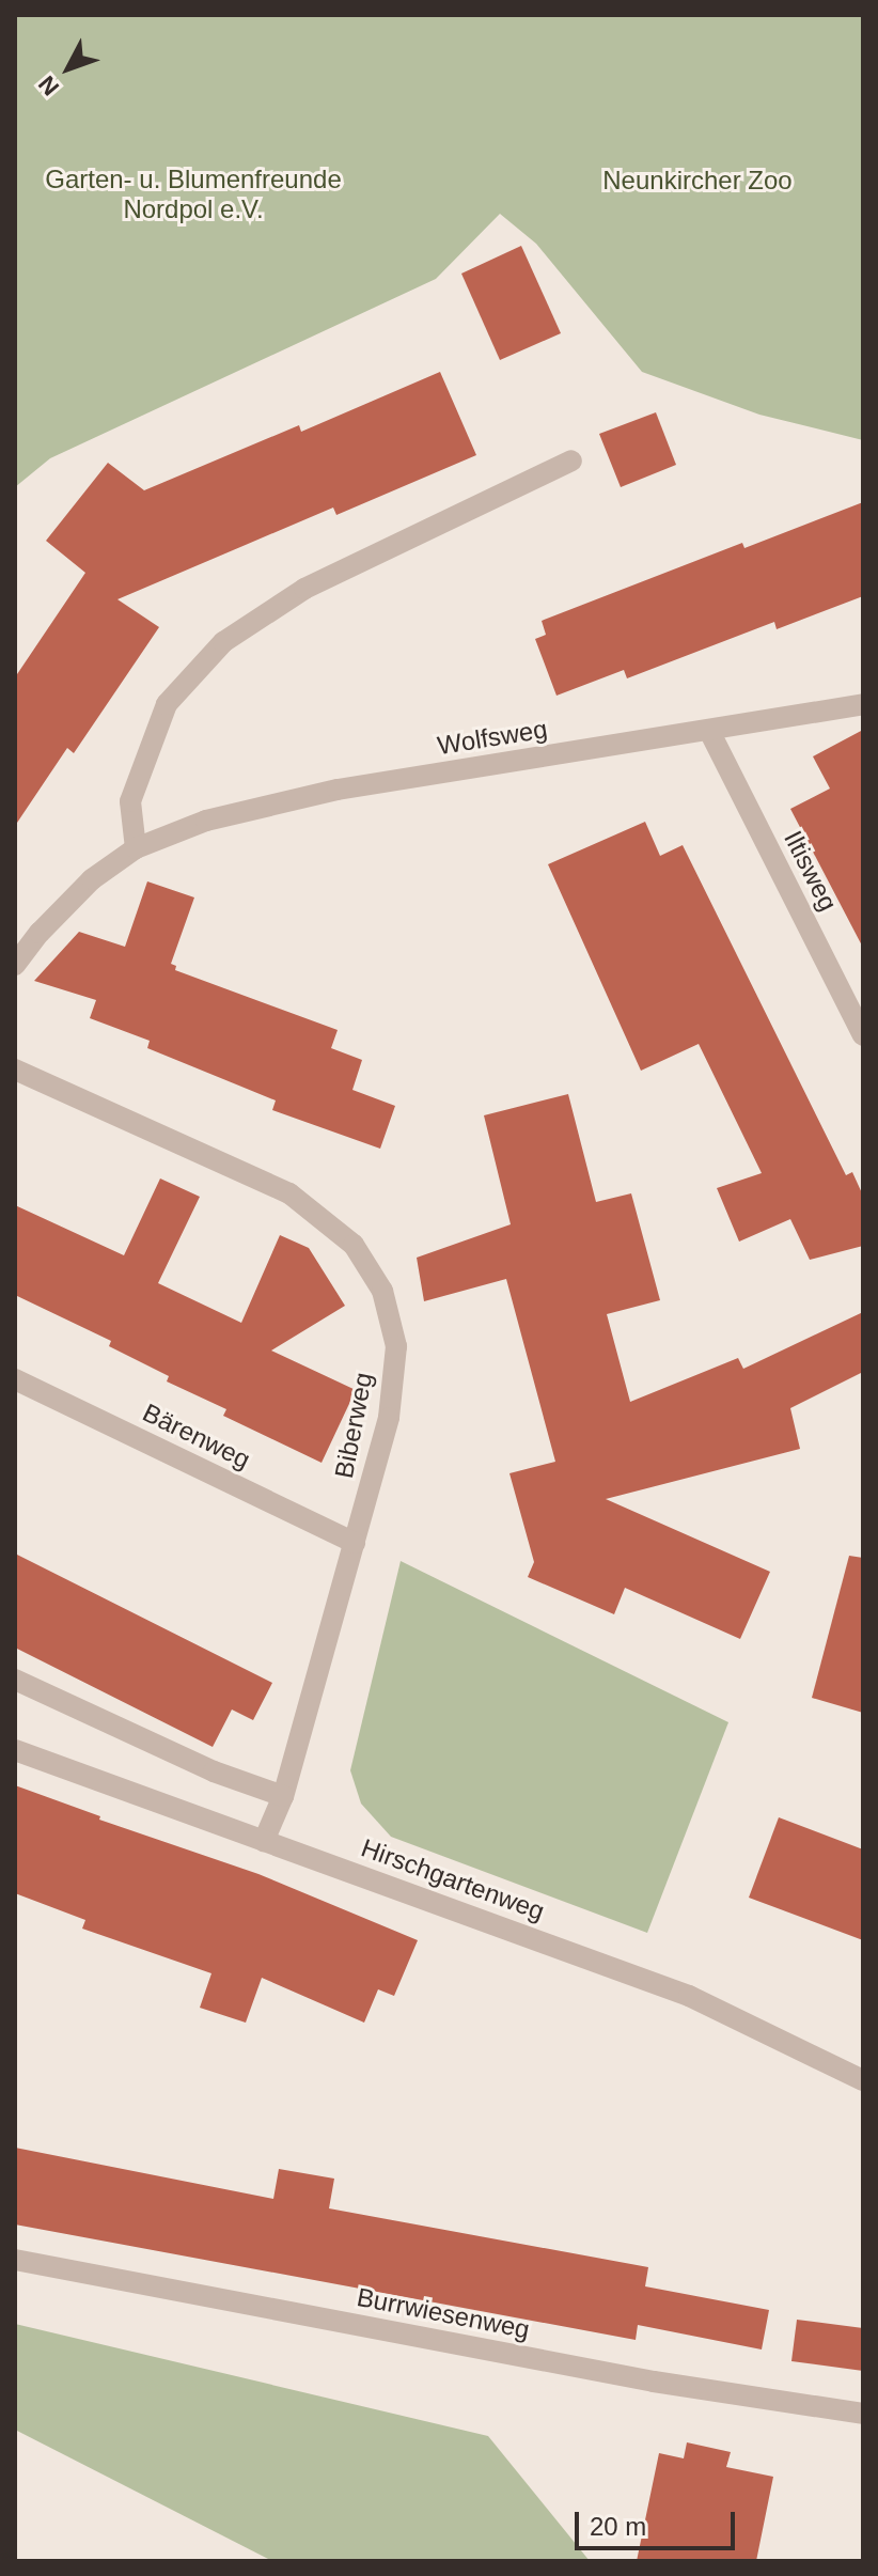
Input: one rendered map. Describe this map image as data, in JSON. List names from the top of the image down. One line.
{"streets":{"street":["Wolfsweg","Iltisweg","Biberweg","Bärenweg","Hirschgartenweg","Burrwiesenweg"]},"crossings":[["Wolfsweg","Iltisweg"],["Biberweg","Bärenweg"],["Biberweg","Hirschgartenweg"]],"parks":["Garten- u. Blumenfreunde Nordpol e.V.","Neunkircher Zoo"],"scale_bar":"20 m","north":"bottom left"}
